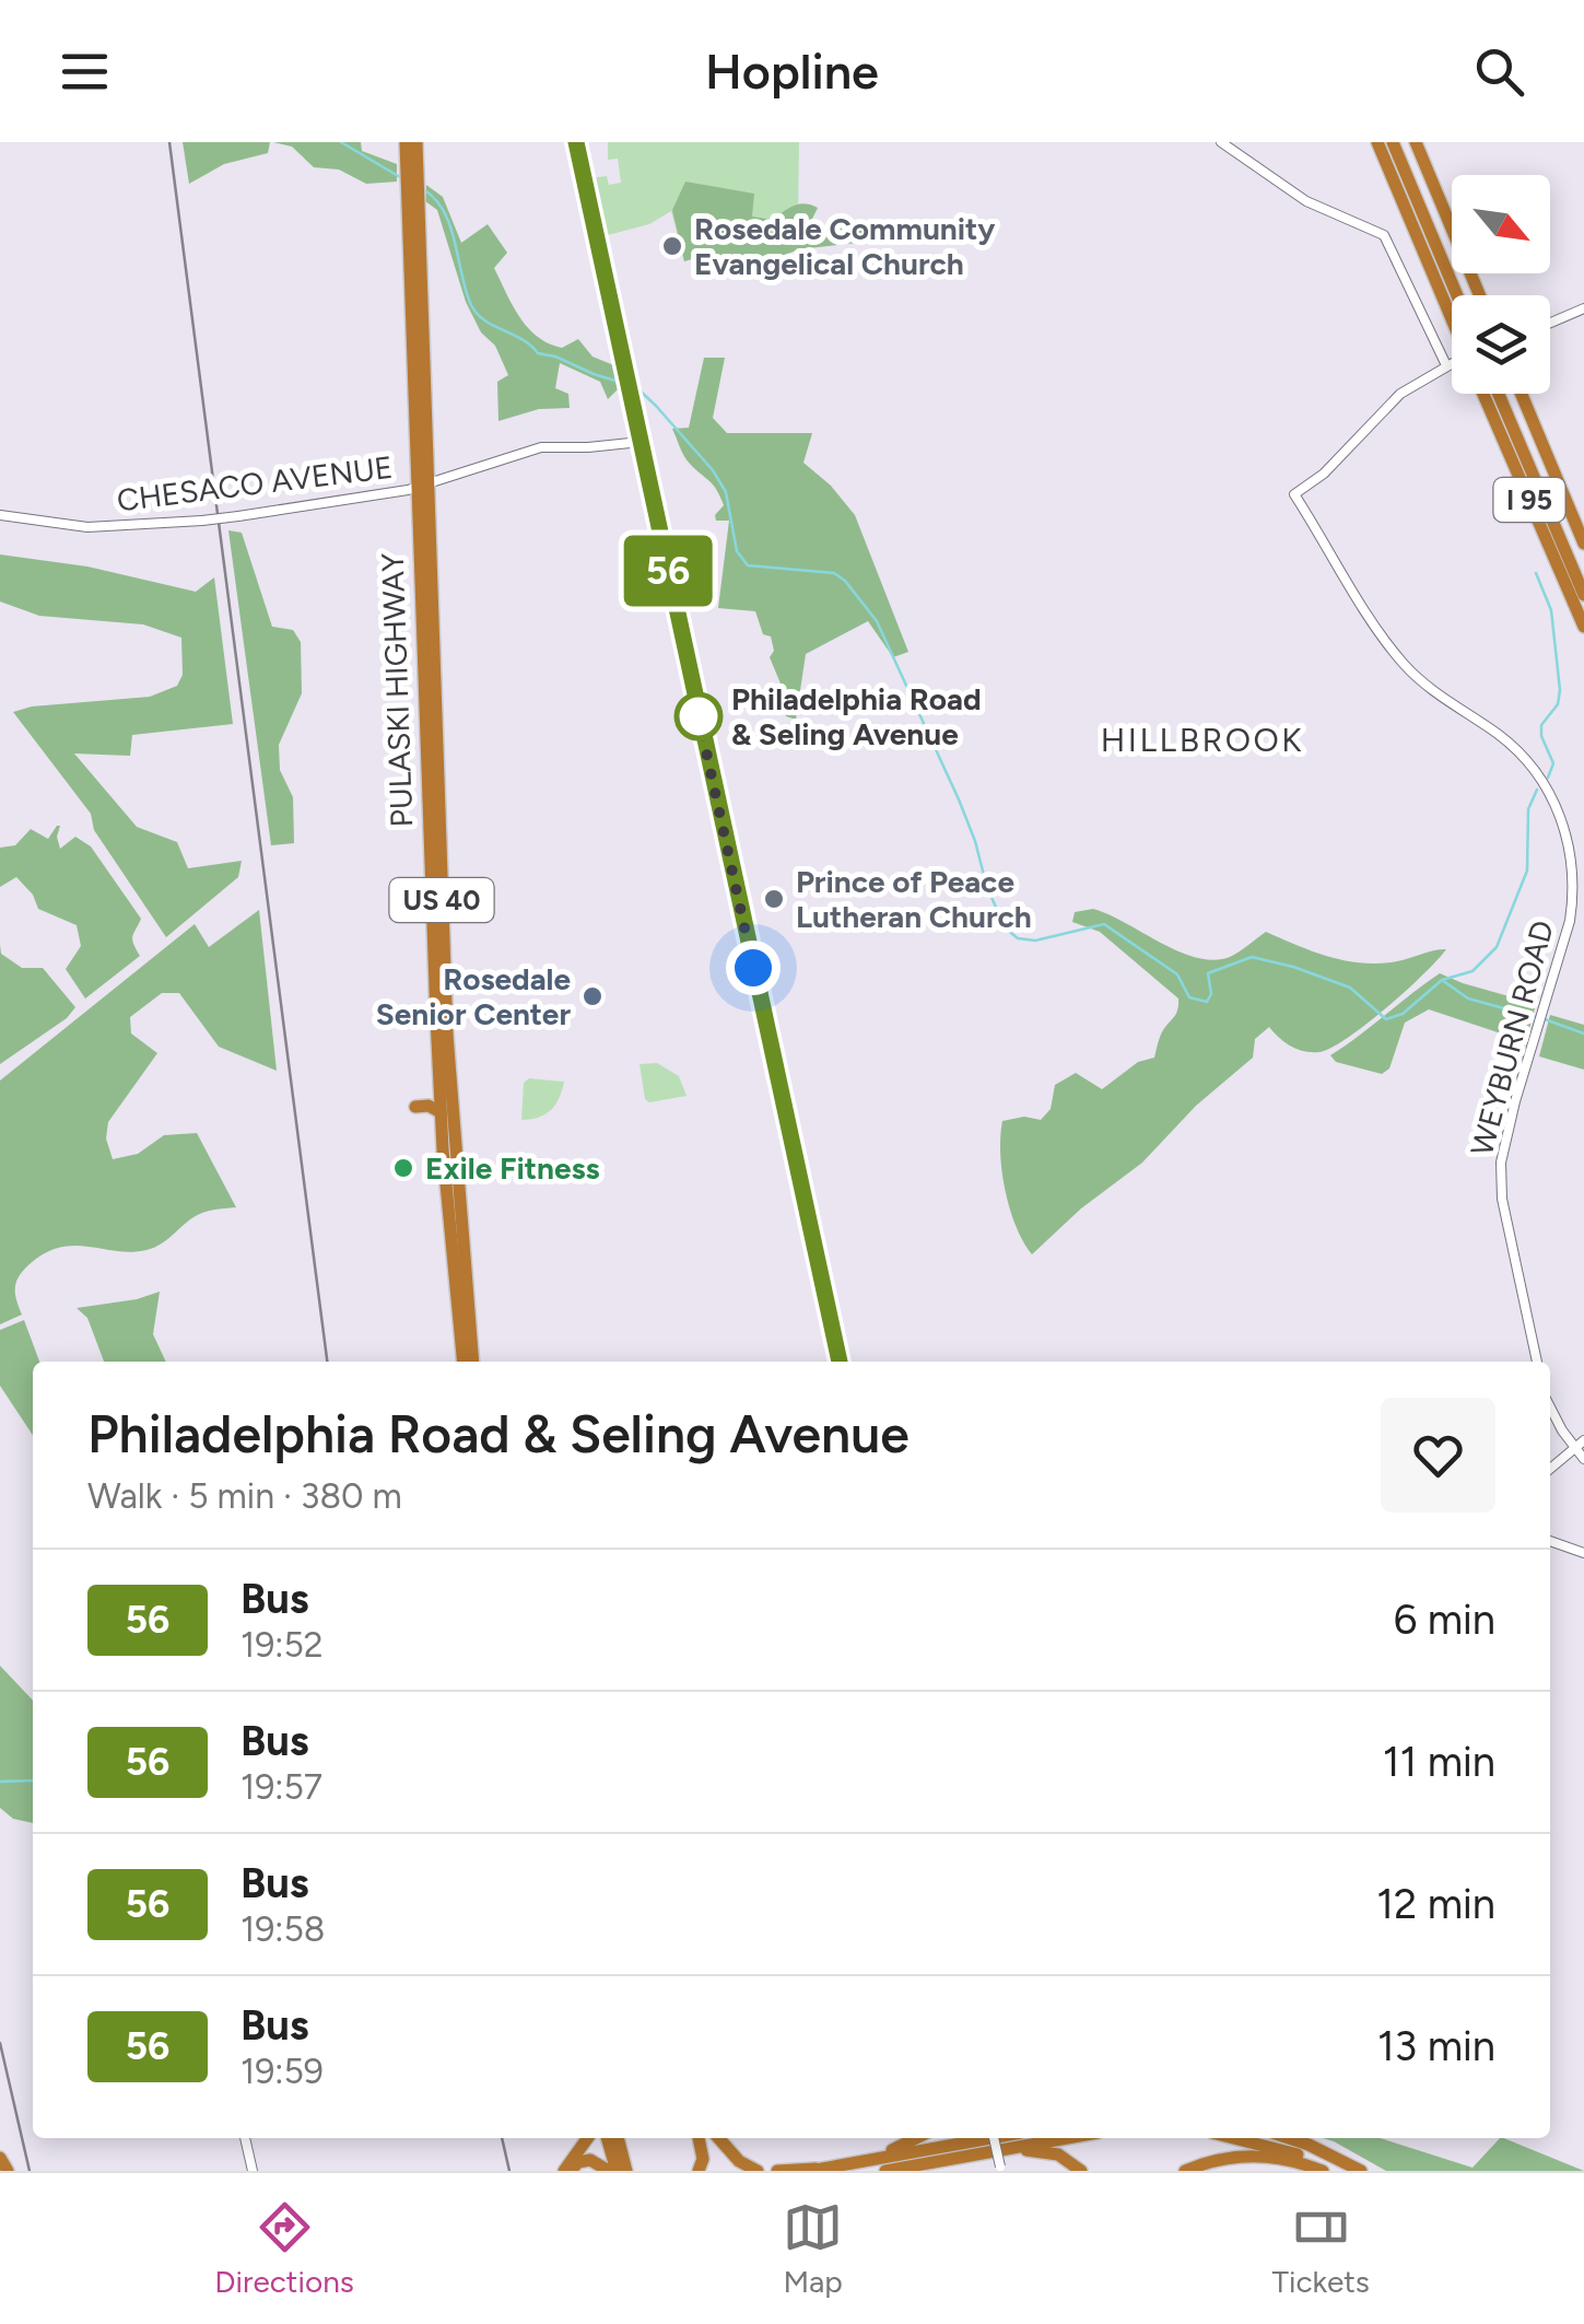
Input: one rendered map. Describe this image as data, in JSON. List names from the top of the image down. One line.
{"streets":{"highway":["I 95","PULASKI HIGHWAY","US 40"],"street":["CHESACO AVENUE","WEYBURN ROAD"]},"crossings":[["CHESACO AVENUE","PULASKI HIGHWAY"]],"districts":["HILLBROOK"],"places":["Rosedale Community Evangelical Church","Philadelphia Road & Seling Avenue","Prince of Peace Lutheran Church","Rosedale Senior Center","Exile Fitness"],"lines":["bus line 56"],"north":"bottom right","page":{"header":"Hopline","on_map":"56","heading":["Philadelphia Road & Seling Avenue","Walk · 5 min · 380 m"],"list":[{"mark":"56","name":"Bus","note":"19:52","value":"6 min"},{"mark":"56","name":"Bus","note":"19:57","value":"11 min"},{"mark":"56","name":"Bus","note":"19:58","value":"12 min"},{"mark":"56","name":"Bus","note":"19:59","value":"13 min"}],"tabs":["Directions","Map","Tickets"]}}
